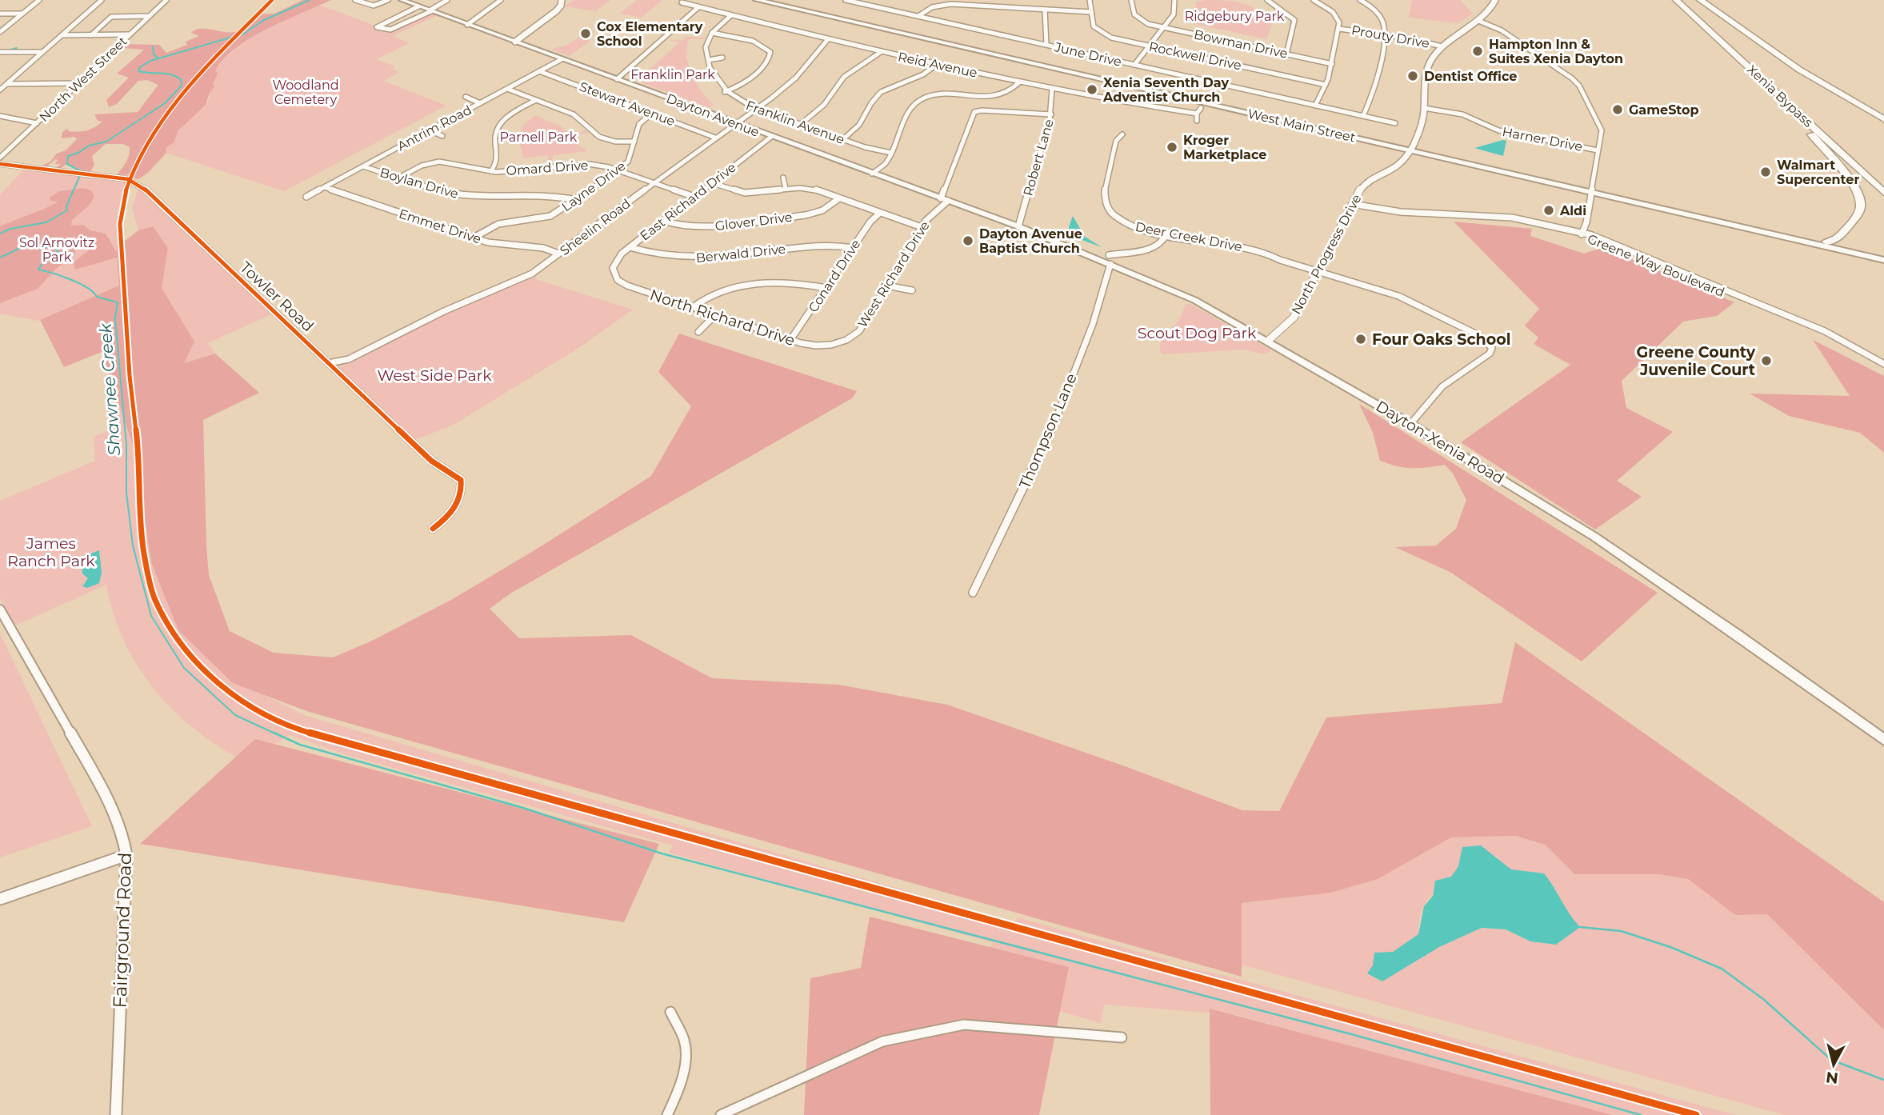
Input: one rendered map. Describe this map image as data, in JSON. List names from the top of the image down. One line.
{"streets":{"highway":["Xenia Bypass"],"main road":["Dayton Avenue","West Main Street","Dayton-Xenia Road"],"street":["Prouty Drive","Bowman Drive","June Drive","Rockwell Drive","Reid Avenue","North West Street","Stewart Avenue","Franklin Avenue","Antrim Road","Harner Drive","Robert Lane","Omard Drive","Boylan Drive","Layne Drive","East Richard Drive","Glover Drive","Emmet Drive","Sheelin Road","Deer Creek Drive","Berwald Drive","North Progress Drive","Greene Way Boulevard","West Richard Drive","Conard Drive","Towler Road","North Richard Drive","Thompson Lane","Fairground Road"]},"crossings":[["Reid Avenue","Robert Lane"],["Reid Avenue","Sheelin Road"],["Stewart Avenue","Antrim Road"],["Stewart Avenue","Layne Drive"],["Stewart Avenue","Sheelin Road"],["Dayton Avenue","Antrim Road"],["Dayton Avenue","East Richard Drive"],["Dayton Avenue","Sheelin Road"],["Dayton Avenue","West Richard Drive"],["Dayton Avenue","Dayton-Xenia Road"],["Franklin Avenue","Sheelin Road"],["West Main Street","North Progress Drive"],["Antrim Road","Boylan Drive"],["Antrim Road","Emmet Drive"],["Robert Lane","Dayton-Xenia Road"],["Omard Drive","Boylan Drive"],["Omard Drive","Layne Drive"],["Omard Drive","East Richard Drive"],["Omard Drive","Sheelin Road"],["Boylan Drive","Layne Drive"],["Layne Drive","Emmet Drive"],["East Richard Drive","Glover Drive"],["East Richard Drive","Berwald Drive"],["East Richard Drive","North Richard Drive"],["Emmet Drive","Sheelin Road"],["Sheelin Road","Towler Road"],["Deer Creek Drive","North Progress Drive"],["Deer Creek Drive","Dayton-Xenia Road"],["Berwald Drive","Conard Drive"],["North Progress Drive","Greene Way Boulevard"],["North Progress Drive","Dayton-Xenia Road"],["West Richard Drive","North Richard Drive"],["Conard Drive","North Richard Drive"],["Thompson Lane","Dayton-Xenia Road"]],"water":["Shawnee Creek"],"parks":["Ridgebury Park","Franklin Park","Woodland Cemetery","Parnell Park","Sol Arnovitz Park","Scout Dog Park","West Side Park","James Ranch Park"],"places":["Cox Elementary School","Hampton Inn & Suites Xenia Dayton","Dentist Office","Xenia Seventh Day Adventist Church","GameStop","Kroger Marketplace","Walmart Supercenter","Aldi","Dayton Avenue Baptist Church","Four Oaks School","Greene County Juvenile Court"],"north":"bottom"}
